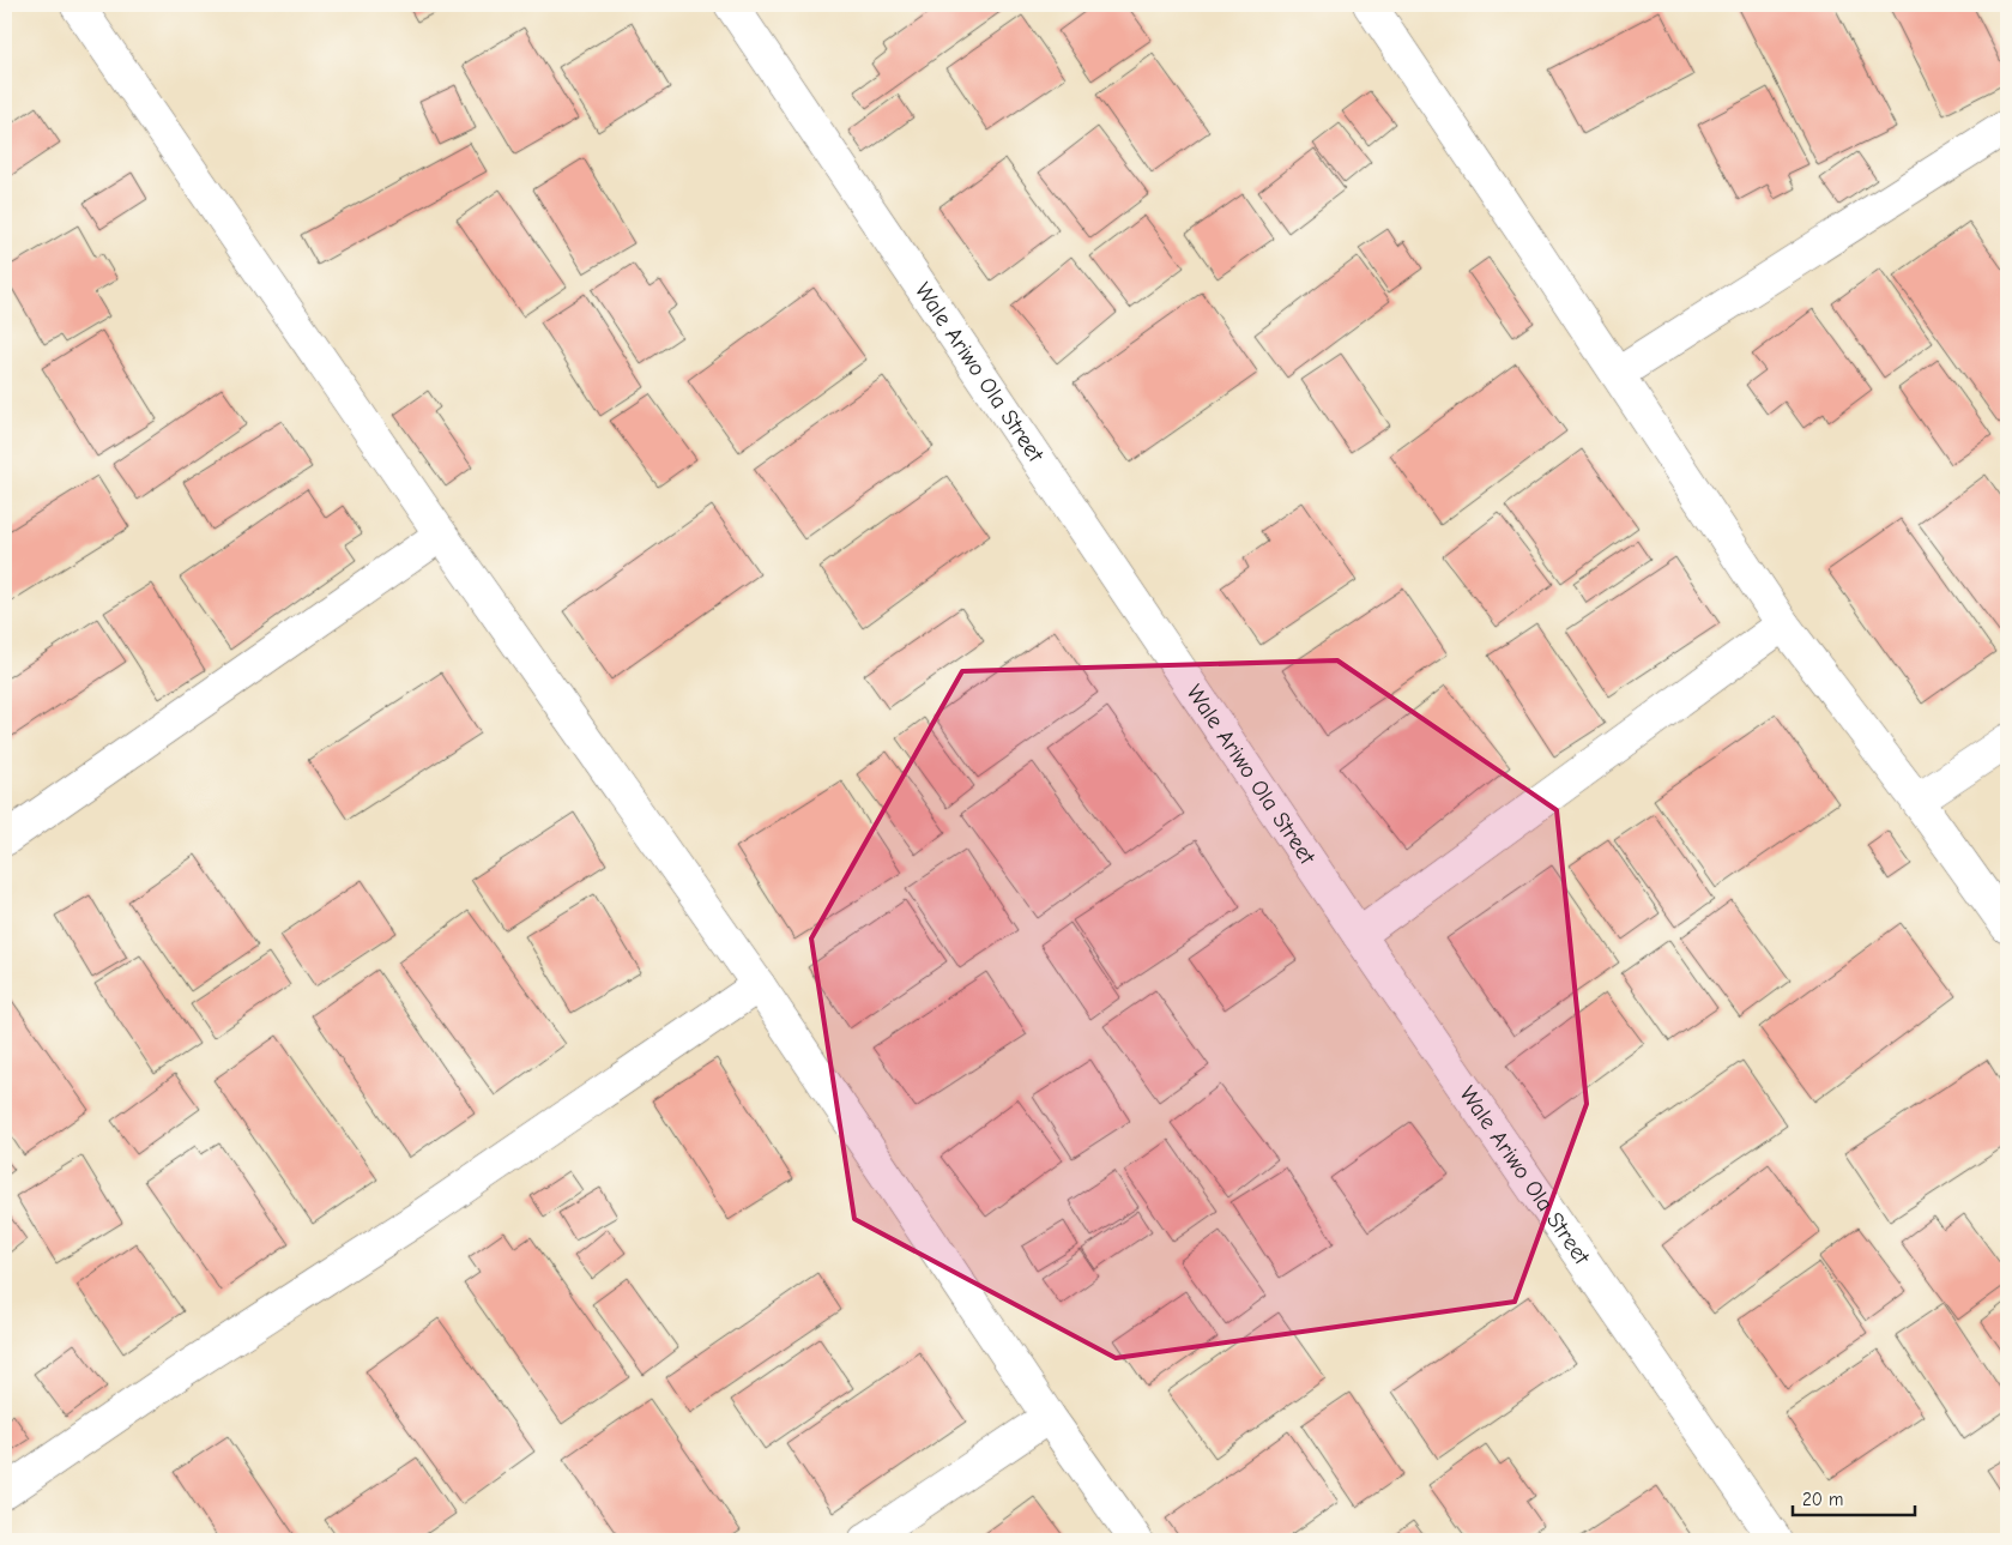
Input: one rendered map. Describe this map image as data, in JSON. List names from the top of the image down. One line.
{"streets":{"street":["Wale Ariwo Ola Street"]},"scale_bar":"20 m"}
